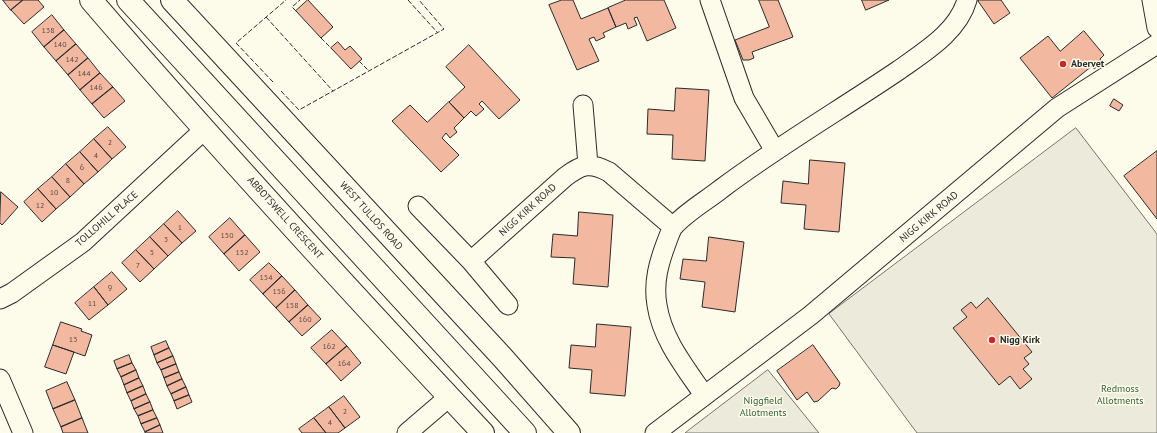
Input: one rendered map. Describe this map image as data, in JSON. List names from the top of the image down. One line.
{"streets":{"main road":["WEST TULLOS ROAD","ABBOTSWELL CRESCENT"],"street":["NIGG KIRK ROAD","TOLLOHILL PLACE"]},"crossings":[["ABBOTSWELL CRESCENT","TOLLOHILL PLACE"]],"parks":["Redmoss Allotments","Niggfield Allotments"],"places":["Abervet","Nigg Kirk"],"house_numbers":["138","140","142","144","146","2","4","6","8","10","12","1","150","3","5","152","7","154","9","156","11","158","160","13","162","164","2","4"]}
